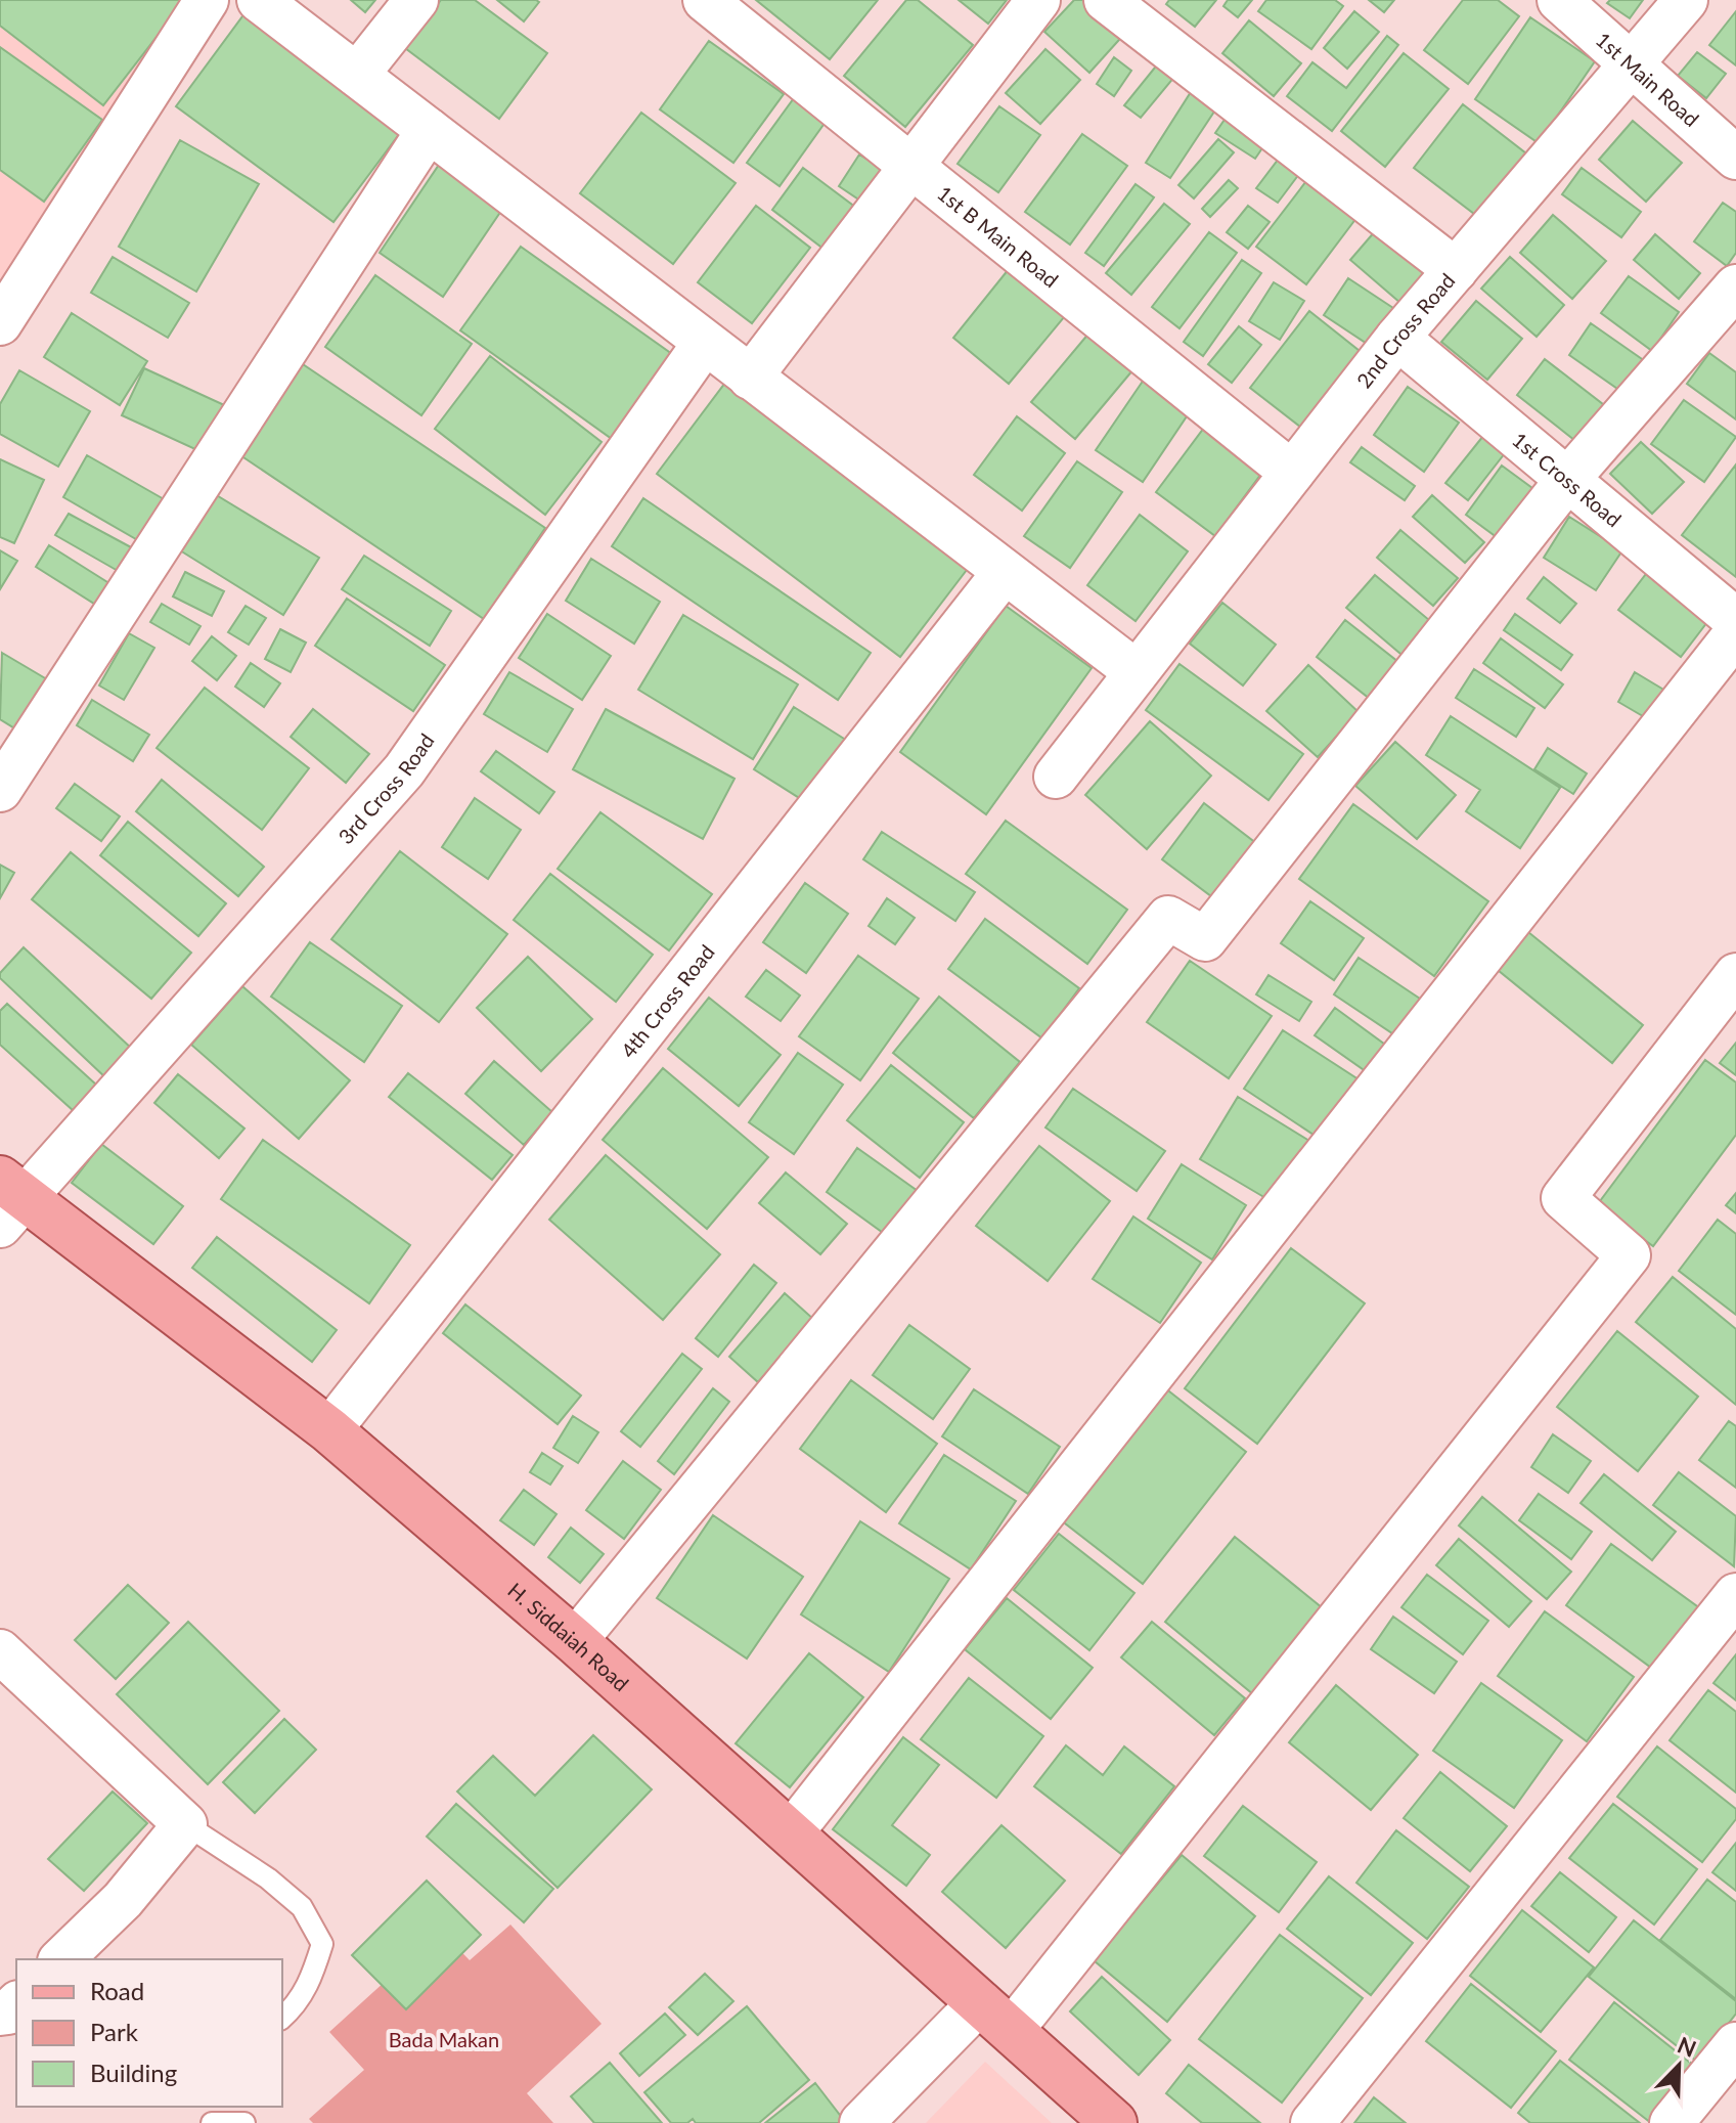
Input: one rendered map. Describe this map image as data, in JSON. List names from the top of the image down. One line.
{"streets":{"main road":["H. Siddaiah Road"],"street":["1st Main Road","1st B Main Road","2nd Cross Road","1st Cross Road","3rd Cross Road","4th Cross Road"]},"crossings":[["1st Main Road","2nd Cross Road"],["1st B Main Road","2nd Cross Road"],["2nd Cross Road","1st Cross Road"],["3rd Cross Road","H. Siddaiah Road"],["4th Cross Road","H. Siddaiah Road"]],"parks":["Bada Makan"],"legend":["Road","Park","Building"],"north":"top right"}
